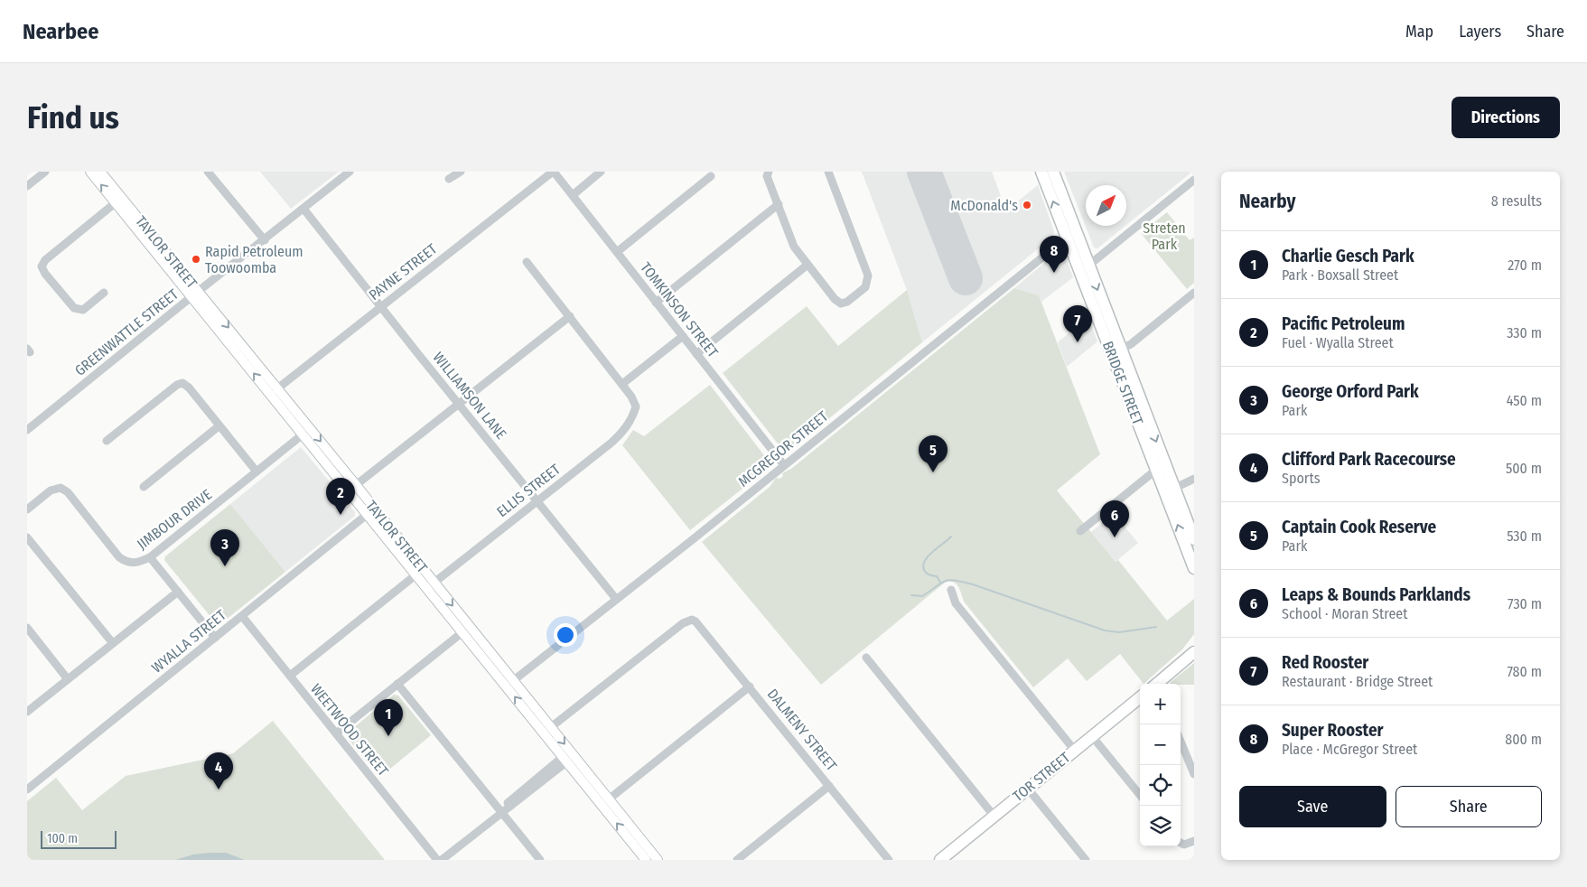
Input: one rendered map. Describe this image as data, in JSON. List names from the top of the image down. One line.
{"streets":{"highway":["BRIDGE STREET","TOR STREET"],"main road":["TAYLOR STREET"],"street":["PAYNE STREET","TOMKINSON STREET","GREENWATTLE STREET","WILLIAMSON LANE","MCGREGOR STREET","ELLIS STREET","JIMBOUR DRIVE","WYALLA STREET","WEETWOOD STREET","DALMENY STREET"]},"crossings":[["TAYLOR STREET","PAYNE STREET"],["TAYLOR STREET","GREENWATTLE STREET"],["TAYLOR STREET","MCGREGOR STREET"],["TAYLOR STREET","ELLIS STREET"],["TAYLOR STREET","JIMBOUR DRIVE"],["TAYLOR STREET","WYALLA STREET"],["TAYLOR STREET","DALMENY STREET"],["PAYNE STREET","TOMKINSON STREET"],["PAYNE STREET","WILLIAMSON LANE"],["TOMKINSON STREET","MCGREGOR STREET"],["GREENWATTLE STREET","WILLIAMSON LANE"],["BRIDGE STREET","MCGREGOR STREET"],["WILLIAMSON LANE","MCGREGOR STREET"],["WILLIAMSON LANE","ELLIS STREET"],["WYALLA STREET","WEETWOOD STREET"]],"parks":["Streten Park"],"places":["McDonald's","Rapid Petroleum Toowoomba"],"scale_bar":"100 m","north":"top right","page":{"header":"Nearbee","nav":["Map","Layers","Share"],"buttons":["Directions",["Save","Share"]],"title":"Find us","heading":["Nearby","8 results"],"list":[{"mark":"1","name":"Charlie Gesch Park","note":"Park · Boxsall Street","value":"270 m"},{"mark":"2","name":"Pacific Petroleum","note":"Fuel · Wyalla Street","value":"330 m"},{"mark":"3","name":"George Orford Park","note":"Park","value":"450 m"},{"mark":"4","name":"Clifford Park Racecourse","note":"Sports","value":"500 m"},{"mark":"5","name":"Captain Cook Reserve","note":"Park","value":"530 m"},{"mark":"6","name":"Leaps & Bounds Parklands","note":"School · Moran Street","value":"730 m"},{"mark":"7","name":"Red Rooster","note":"Restaurant · Bridge Street","value":"780 m"},{"mark":"8","name":"Super Rooster","note":"Place · McGregor Street","value":"800 m"}],"pins":["8","7","5","2","6","3","1","4"],"map_buttons":["+","−"],"scale":"100 m"}}
